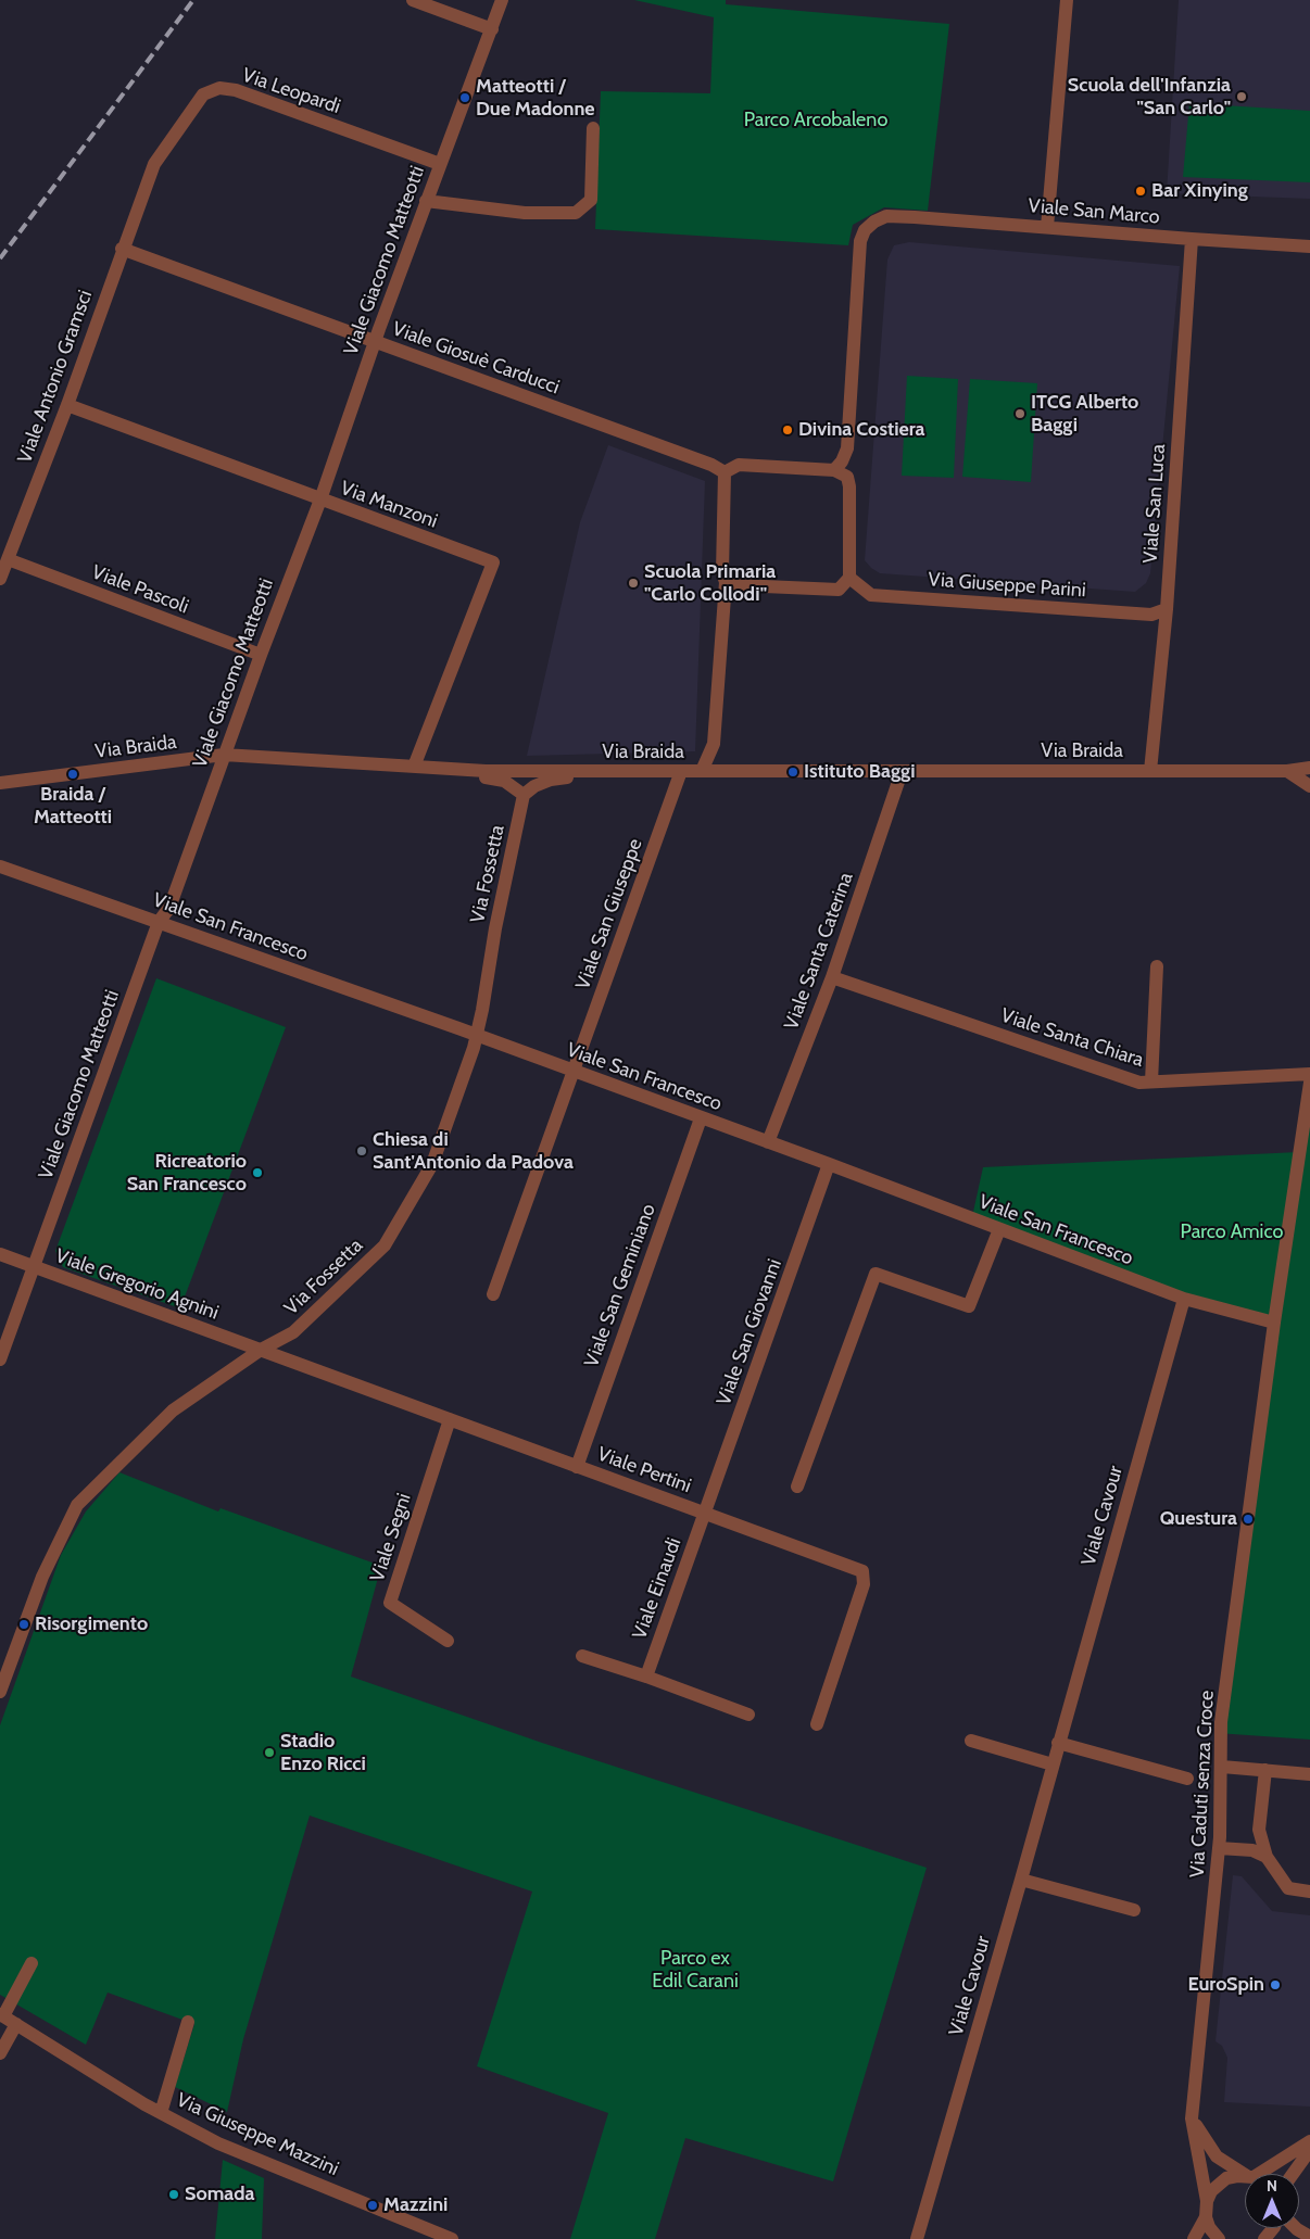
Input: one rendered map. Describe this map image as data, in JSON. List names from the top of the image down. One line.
{"streets":{"street":["Via Leopardi","Viale San Marco","Viale Giacomo Matteotti","Viale Giosuè Carducci","Viale Antonio Gramsci","Viale San Luca","Via Manzoni","Via Giuseppe Parini","Viale Pascoli","Via Braida","Via Fossetta","Viale San Giuseppe","Viale San Francesco","Viale Santa Caterina","Viale Santa Chiara","Viale Gregorio Agnini","Viale San Geminiano","Viale San Giovanni","Viale Pertini","Viale Cavour","Viale Segni","Viale Einaudi","Via Caduti senza Croce","Via Giuseppe Mazzini"]},"crossings":[["Via Leopardi","Viale Giacomo Matteotti"],["Via Leopardi","Viale Giosuè Carducci"],["Via Leopardi","Viale Antonio Gramsci"],["Viale San Marco","Viale San Luca"],["Viale Giacomo Matteotti","Viale Giosuè Carducci"],["Viale Giacomo Matteotti","Via Manzoni"],["Viale Giacomo Matteotti","Viale Pascoli"],["Viale Giacomo Matteotti","Via Braida"],["Viale Giacomo Matteotti","Viale San Francesco"],["Viale Giacomo Matteotti","Viale Gregorio Agnini"],["Viale Giosuè Carducci","Viale Antonio Gramsci"],["Viale Antonio Gramsci","Via Manzoni"],["Viale Antonio Gramsci","Viale Pascoli"],["Viale San Luca","Via Giuseppe Parini"],["Viale San Luca","Via Braida"],["Via Manzoni","Via Braida"],["Via Braida","Viale San Giuseppe"],["Via Braida","Viale Santa Caterina"],["Via Fossetta","Viale San Francesco"],["Via Fossetta","Viale Gregorio Agnini"],["Via Fossetta","Viale Pertini"],["Viale San Giuseppe","Viale San Francesco"],["Viale San Francesco","Viale Santa Caterina"],["Viale San Francesco","Viale San Geminiano"],["Viale San Francesco","Viale San Giovanni"],["Viale San Francesco","Viale Cavour"],["Viale San Francesco","Via Caduti senza Croce"],["Viale Santa Caterina","Viale Santa Chiara"],["Viale Gregorio Agnini","Viale Pertini"],["Viale San Geminiano","Viale Pertini"],["Viale San Giovanni","Viale Pertini"],["Viale San Giovanni","Viale Einaudi"],["Viale Pertini","Viale Segni"],["Viale Pertini","Viale Einaudi"]],"parks":["Parco Arcobaleno","Parco Amico","Parco ex Edil Carani"],"places":["Scuola dell'Infanzia \"San Carlo\"","Matteotti / Due Madonne","Bar Xinying","ITCG Alberto Baggi","Divina Costiera","Scuola Primaria \"Carlo Collodi\"","Istituto Baggi","Braida / Matteotti","Chiesa di Sant'Antonio da Padova","Ricreatorio San Francesco","Questura","Risorgimento","Stadio Enzo Ricci","EuroSpin","Somada","Mazzini"],"north":"top"}
